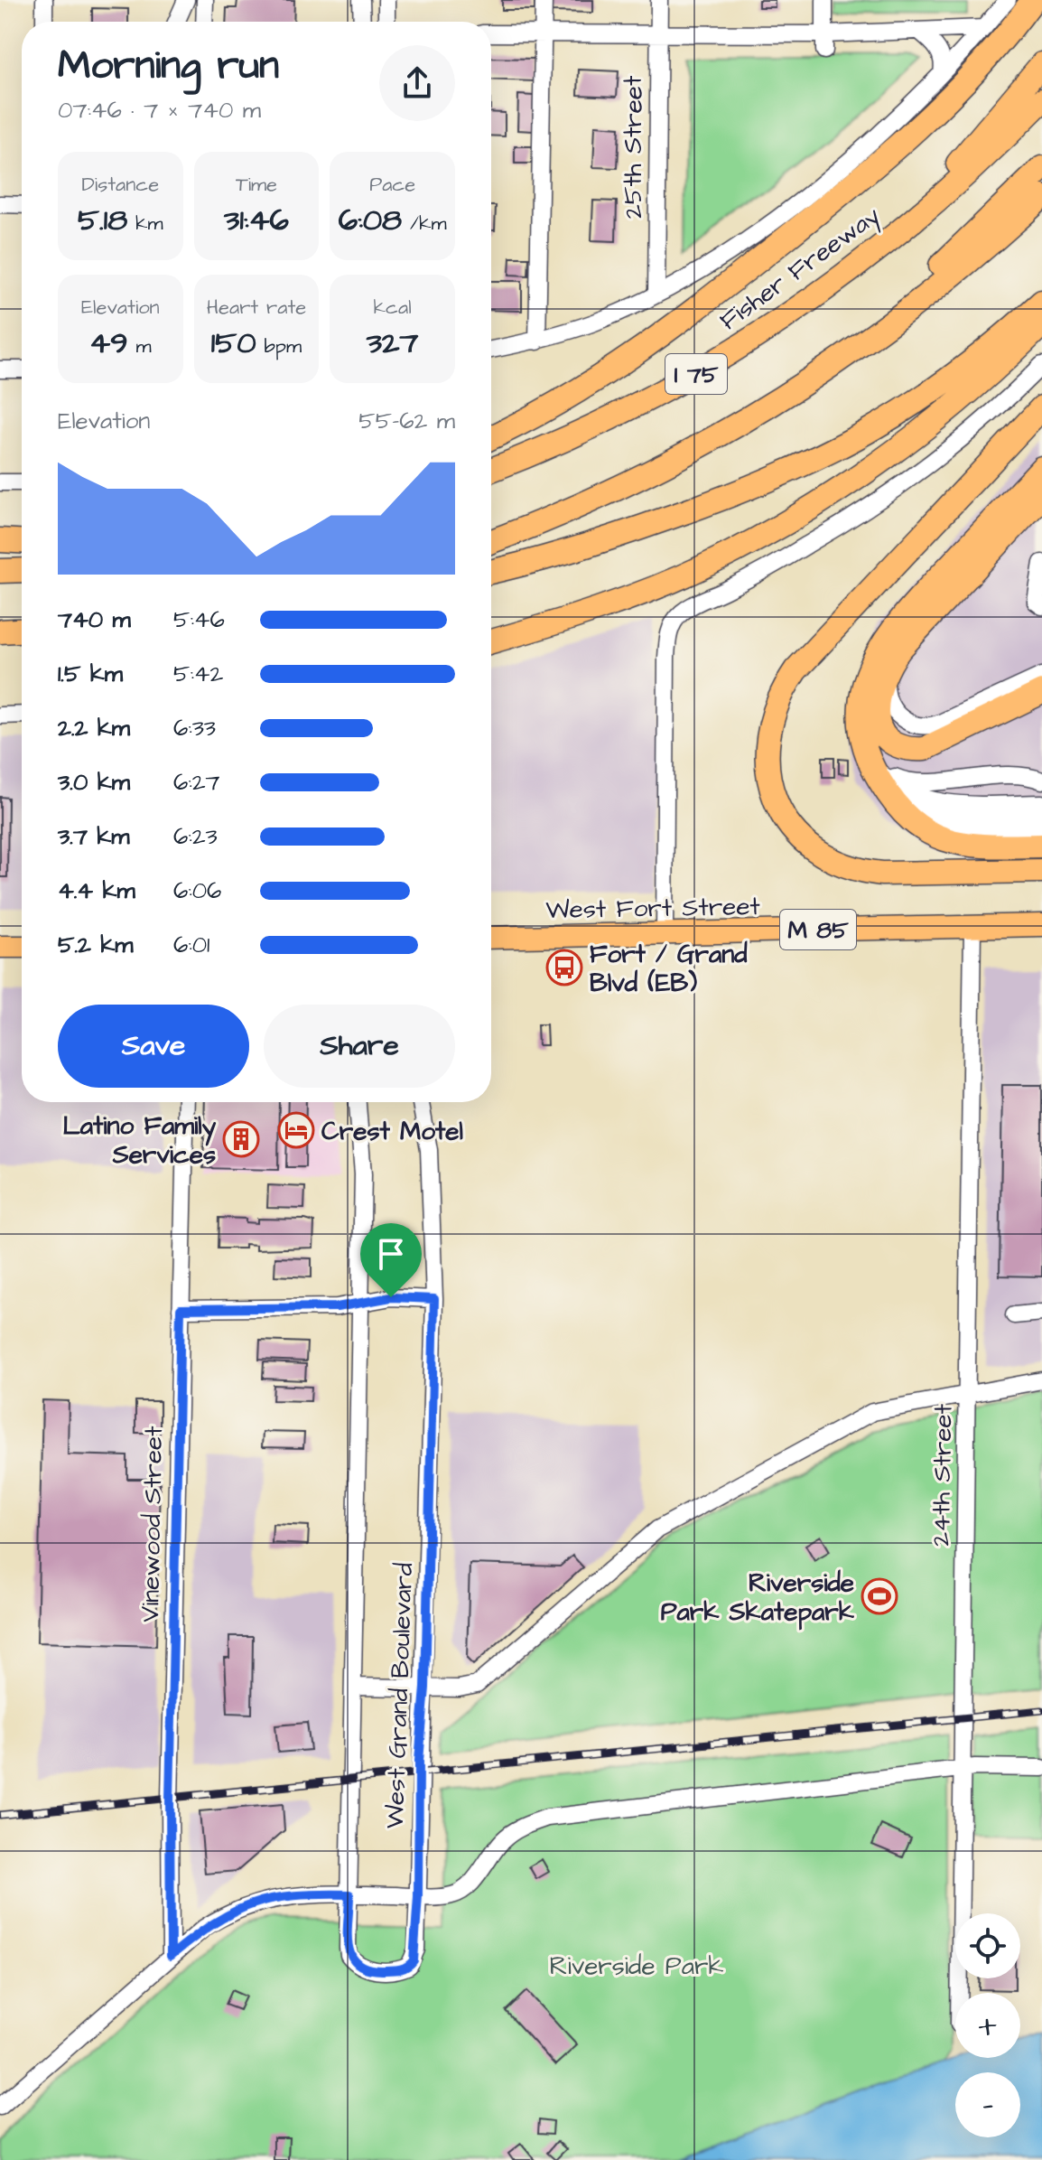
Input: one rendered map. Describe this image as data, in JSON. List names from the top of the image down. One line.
{"streets":{"highway":["Fisher Freeway","I 75"],"main road":["West Fort Street","M 85"],"street":["25th Street","24th Street","Vinewood Street","West Grand Boulevard"]},"crossings":[["West Fort Street","24th Street"]],"parks":["Riverside Park"],"places":{"bus stop":["Fort / Grand Blvd (EB)"],"hotel":["Crest Motel"],"building":["Latino Family Services"],"sports":["Riverside Park Skatepark"]},"page":{"heading":["Morning run","07:46 · 7 × 740 m"],"stats":[["Distance","5.18 km"],["Time","31:46"],["Pace","6:08 /km"],["Elevation","49 m"],["Heart rate","150 bpm"],["kcal","327"]],"chart":["Elevation","55–62 m"],"list":[{"name":"740 m","note":"5:46"},{"name":"1.5 km","note":"5:42"},{"name":"2.2 km","note":"6:33"},{"name":"3.0 km","note":"6:27"},{"name":"3.7 km","note":"6:23"},{"name":"4.4 km","note":"6:06"},{"name":"5.2 km","note":"6:01"}],"buttons":["Save","Share"],"map_buttons":["+","−"]}}
